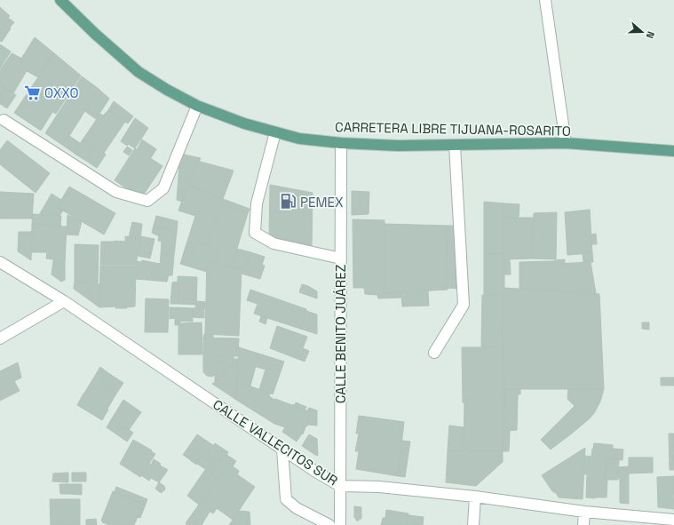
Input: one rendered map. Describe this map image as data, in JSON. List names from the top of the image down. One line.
{"streets":{"main road":["CARRETERA LIBRE TIJUANA-ROSARITO"],"street":["CALLE BENITO JUÁREZ","CALLE VALLECITOS SUR"]},"crossings":[["CARRETERA LIBRE TIJUANA-ROSARITO","CALLE BENITO JUÁREZ"],["CALLE BENITO JUÁREZ","CALLE VALLECITOS SUR"]],"places":{"supermarket":["OXXO"],"fuel station":["PEMEX"]},"north":"right"}
